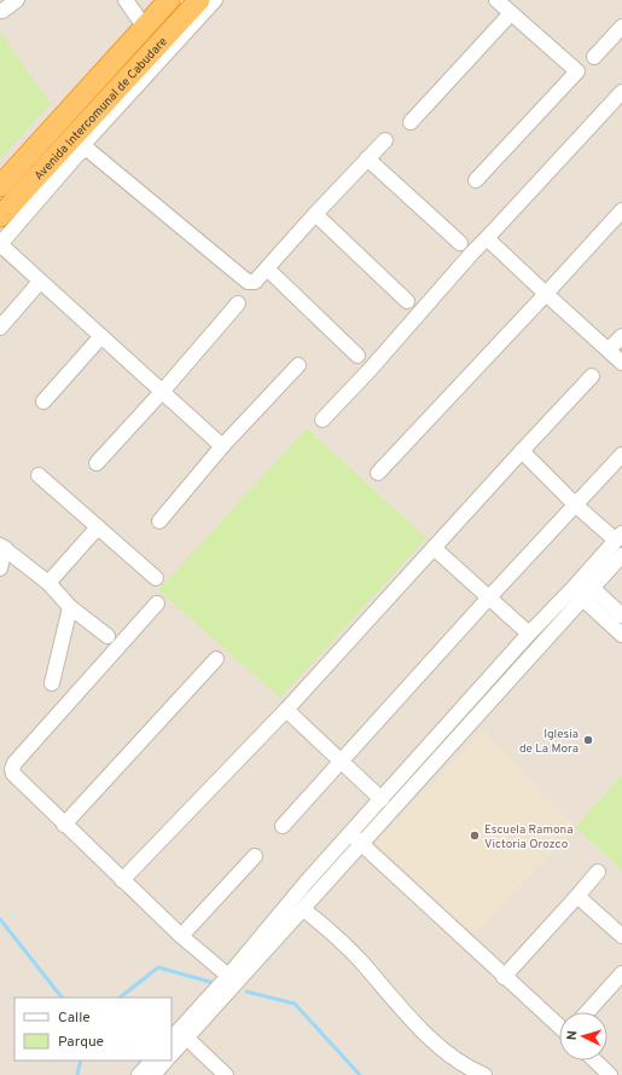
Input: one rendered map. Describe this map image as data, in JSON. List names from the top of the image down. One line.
{"streets":{"highway":["Avenida Intercomunal de Cabudare"]},"places":["Iglesia de La Mora","Escuela Ramona Victoria Orozco"],"legend":["Calle","Parque"],"north":"left"}
